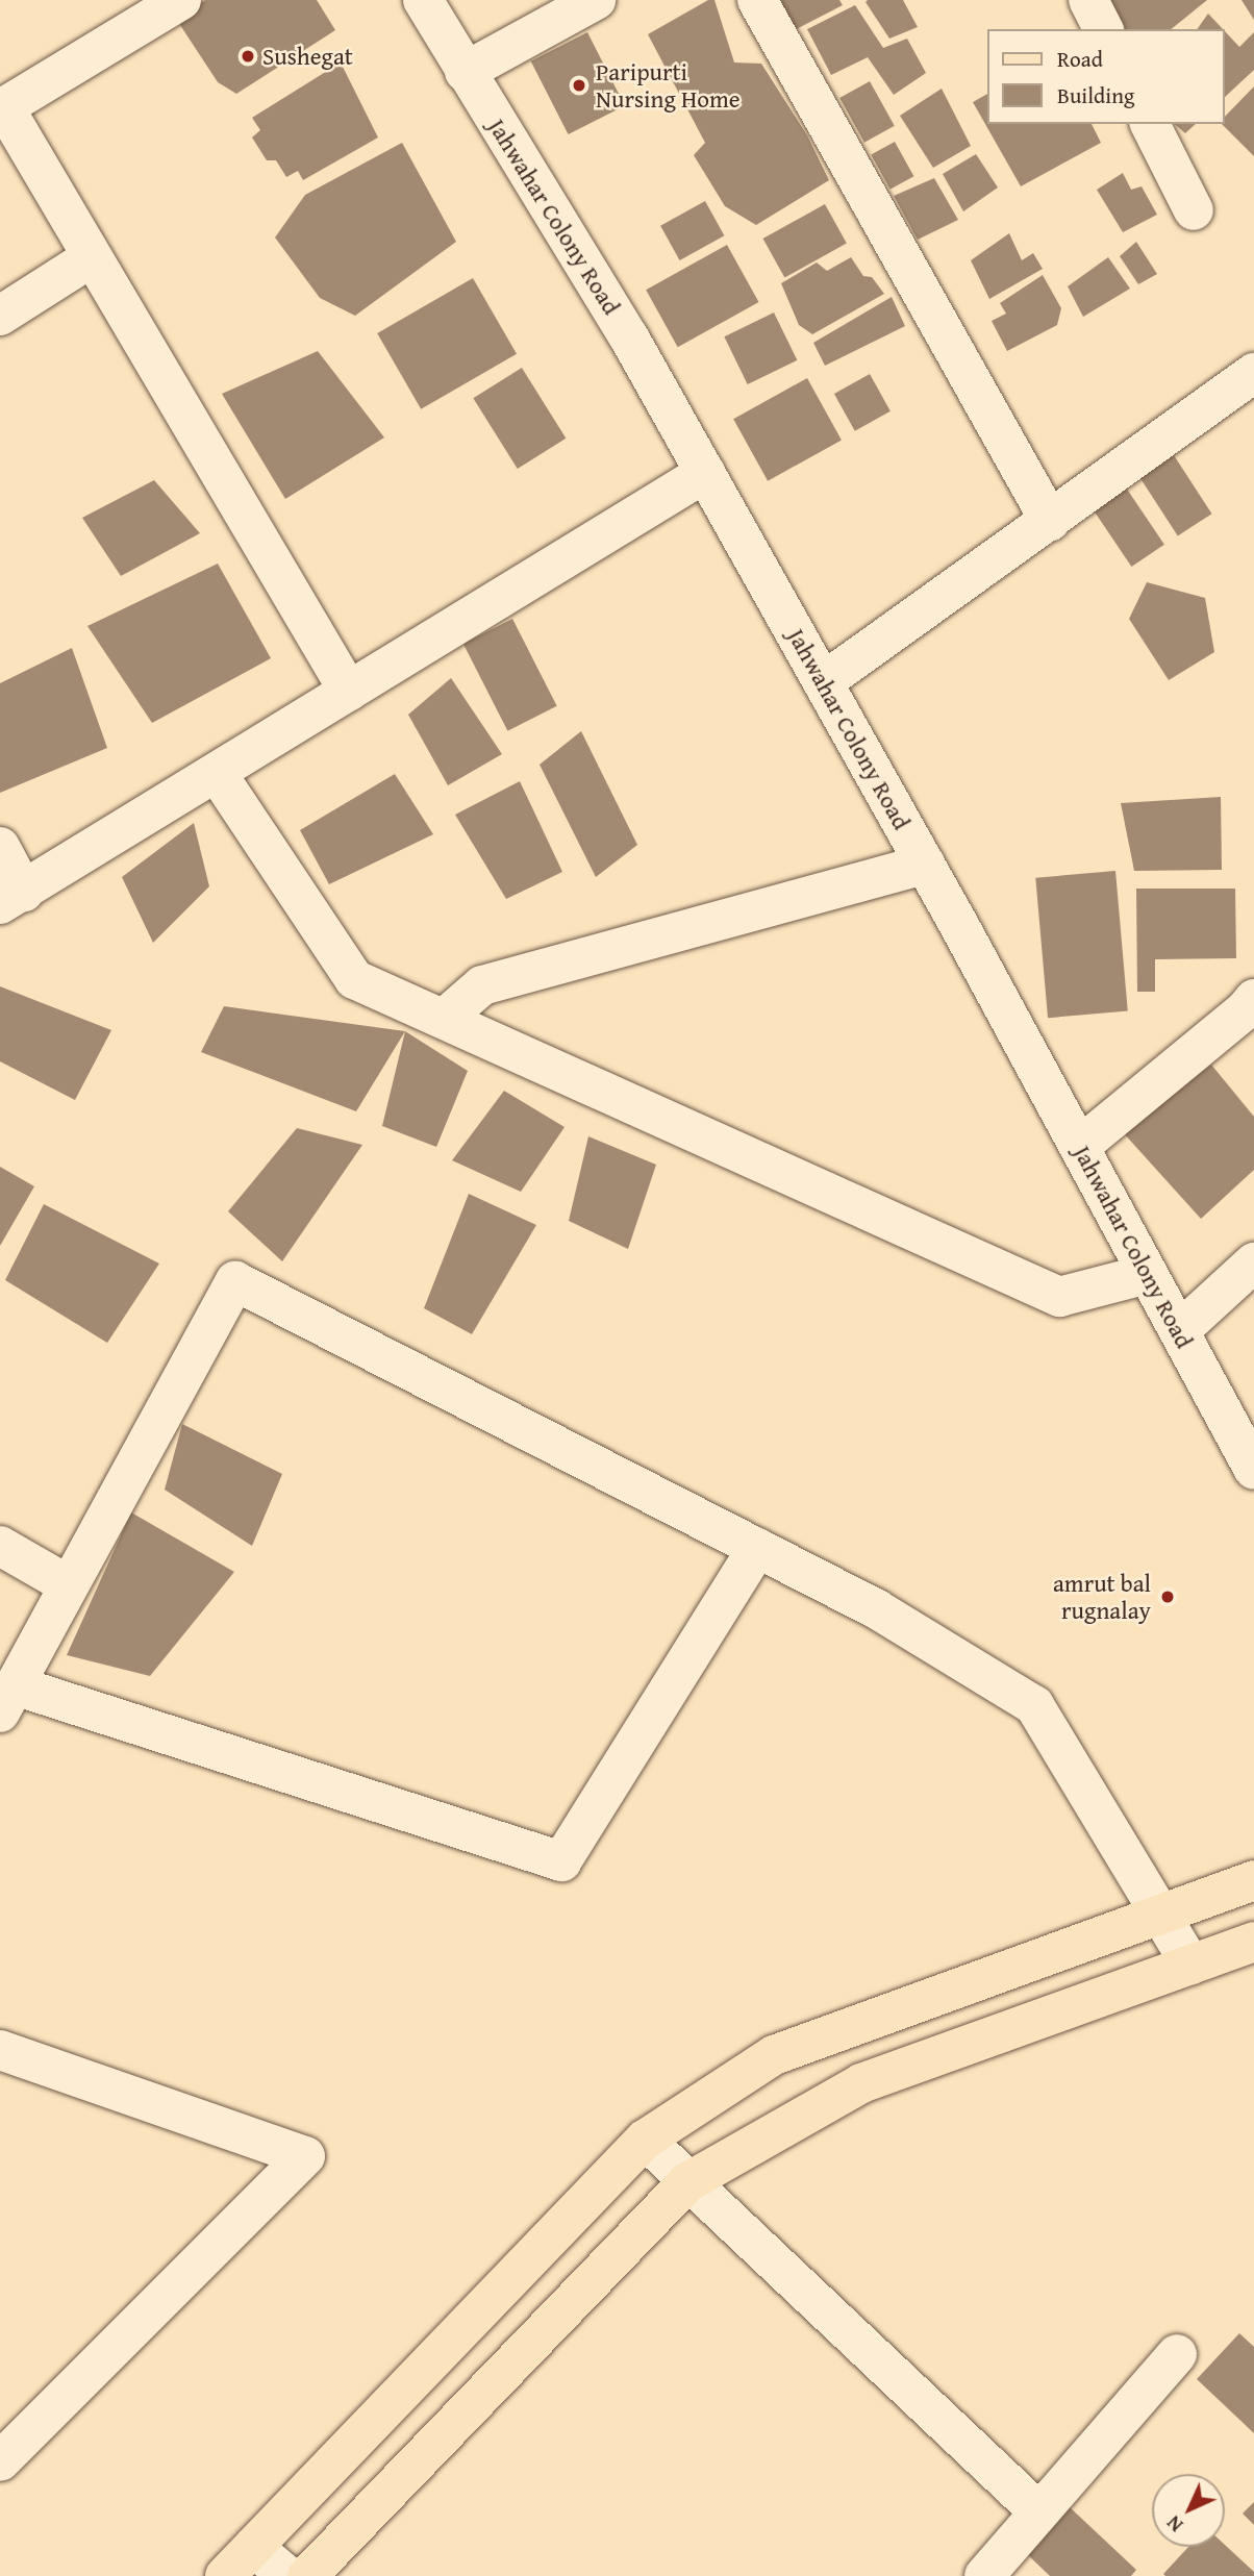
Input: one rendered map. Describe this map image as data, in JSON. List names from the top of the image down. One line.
{"streets":{"street":["Jahwahar Colony Road"]},"places":["Sushegat","Paripurti Nursing Home","amrut bal rugnalay"],"legend":["Road","Building"],"north":"bottom left"}
